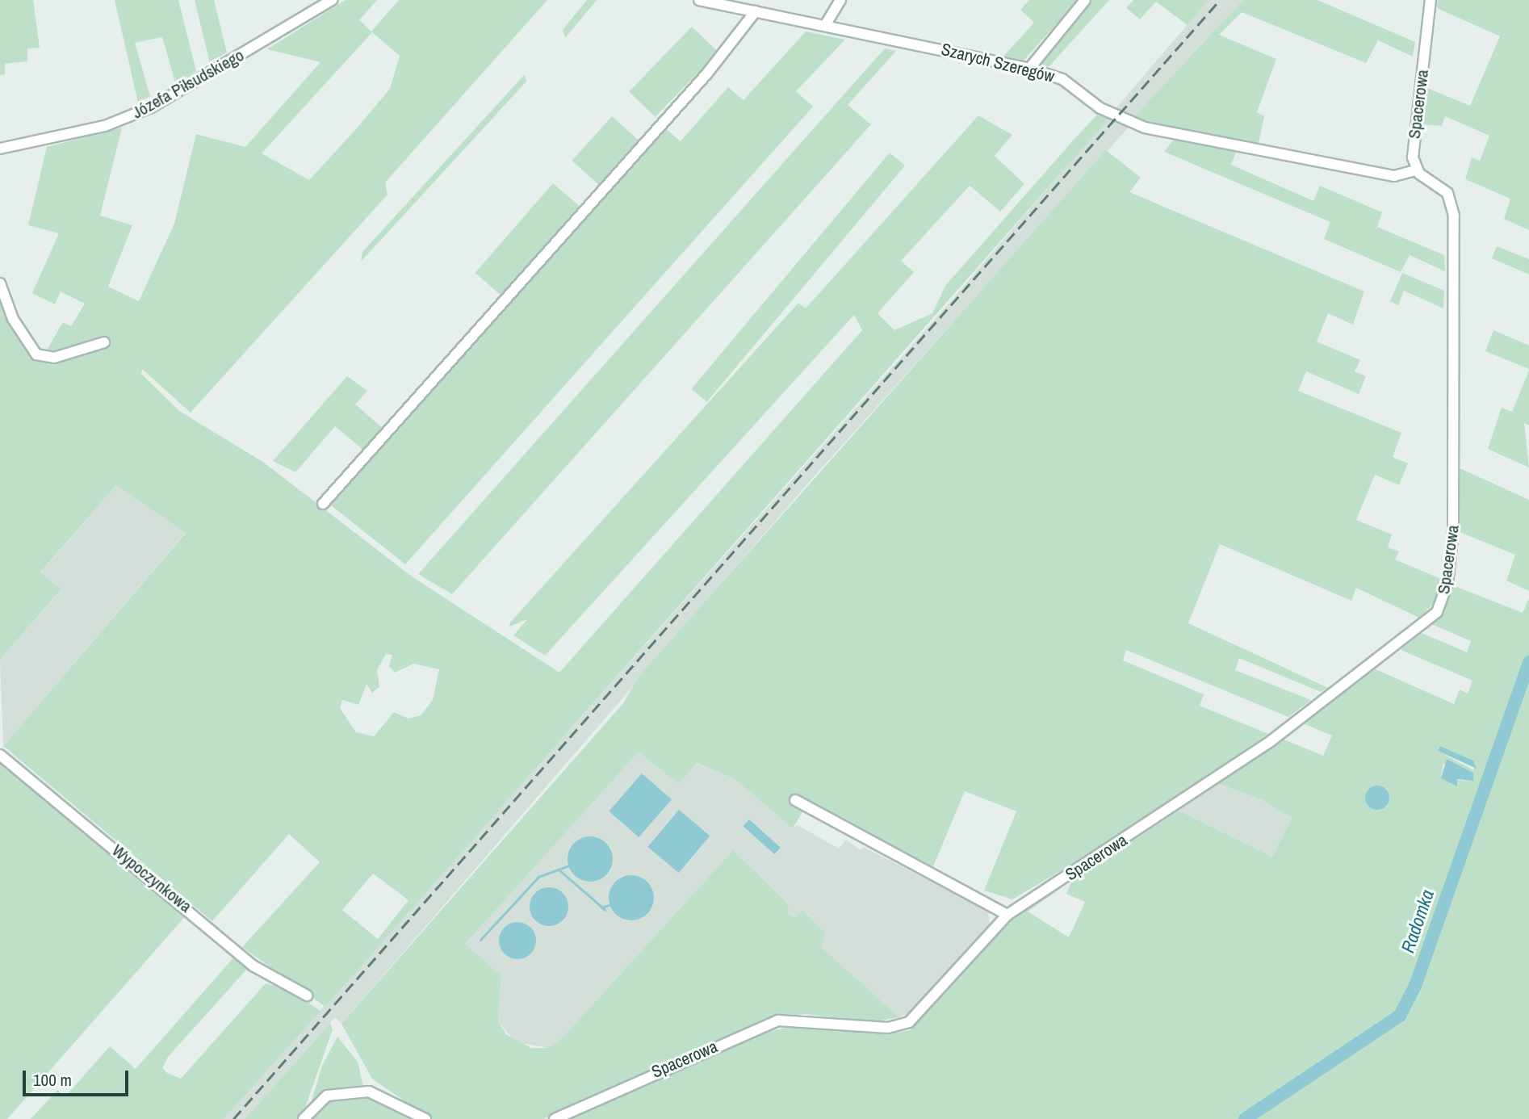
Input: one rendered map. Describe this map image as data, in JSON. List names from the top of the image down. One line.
{"streets":{"street":["Szarych Szeregów","Józefa Piłsudskiego","Spacerowa","Wypoczynkowa"]},"crossings":[["Szarych Szeregów","Spacerowa"]],"water":["Radomka"],"scale_bar":"100 m"}
